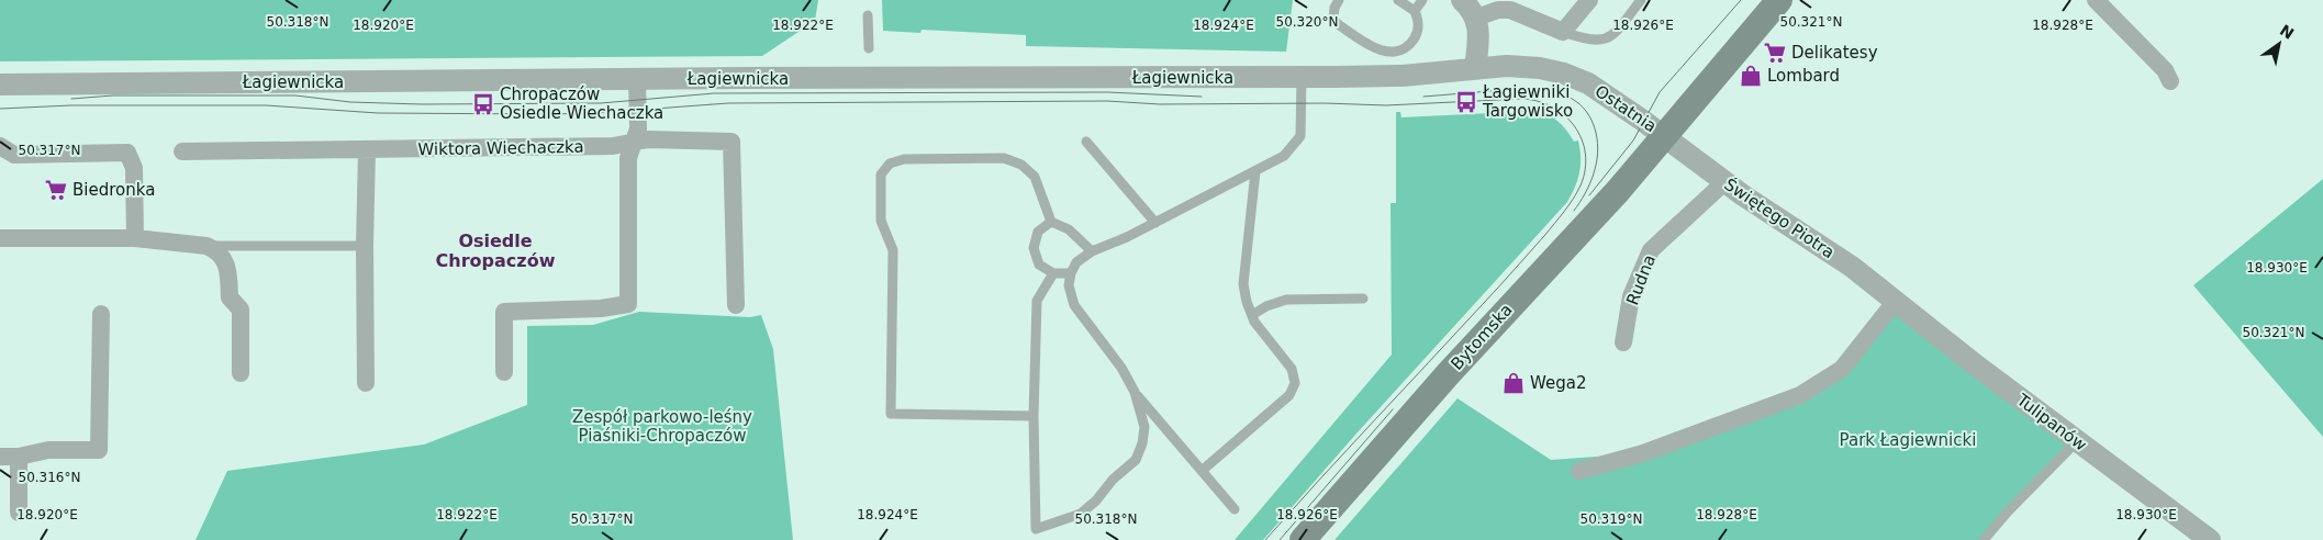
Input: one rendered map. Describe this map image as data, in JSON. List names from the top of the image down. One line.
{"streets":{"main road":["Bytomska"],"street":["Łagiewnicka","Ostatnia","Wiktora Wiechaczka","Świętego Piotra","Rudna","Tulipanów"]},"crossings":[["Łagiewnicka","Ostatnia"],["Ostatnia","Świętego Piotra"],["Ostatnia","Bytomska"],["Świętego Piotra","Rudna"],["Świętego Piotra","Bytomska"],["Świętego Piotra","Tulipanów"]],"districts":["Osiedle Chropaczów"],"parks":["Zespół parkowo-leśny Piaśniki-Chropaczów","Park Łagiewnicki"],"places":{"supermarket":["Delikatesy","Biedronka"],"shop":["Lombard","Wega2"],"bus stop":["Łagiewniki Targowisko","Chropaczów Osiedle Wiechaczka"]},"north":"top right","coordinates":["50.318°N","50.320°N","50.321°N","18.928°E","18.920°E","18.922°E","18.924°E","18.926°E","50.317°N","18.930°E","50.316°N","50.319°N"]}
